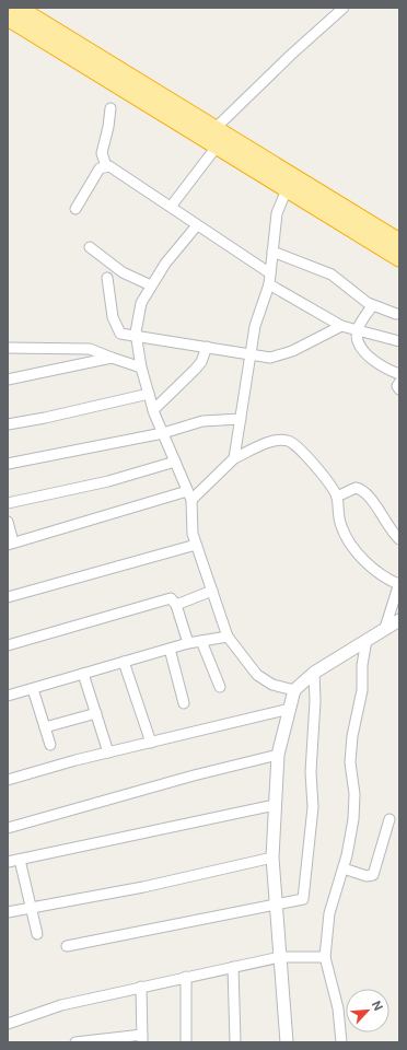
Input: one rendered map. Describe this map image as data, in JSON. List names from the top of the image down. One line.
{"north":"top right"}
